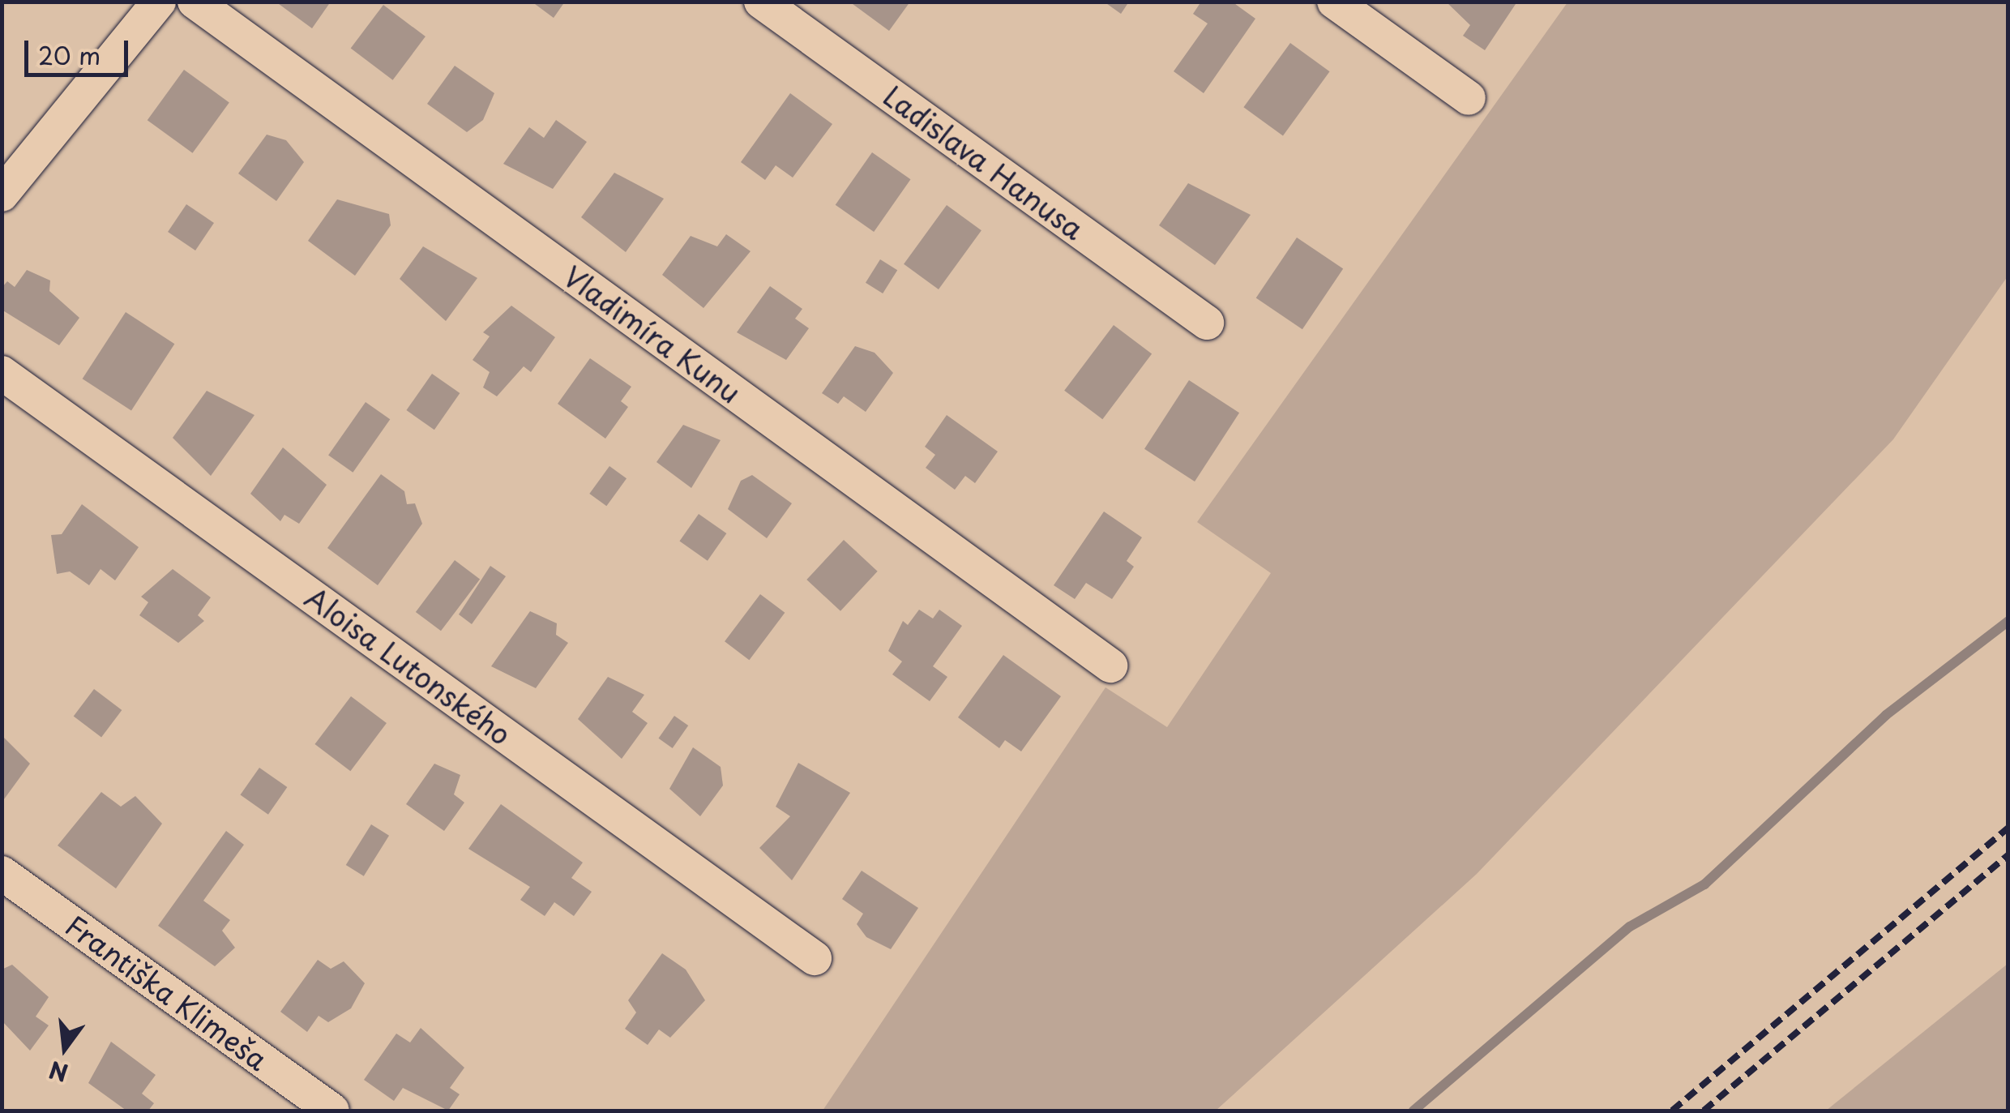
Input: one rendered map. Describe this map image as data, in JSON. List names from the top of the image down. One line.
{"streets":{"street":["Ladislava Hanusa","Vladimíra Kunu","Aloisa Lutonského","Františka Klimeša"]},"scale_bar":"20 m","north":"bottom"}
